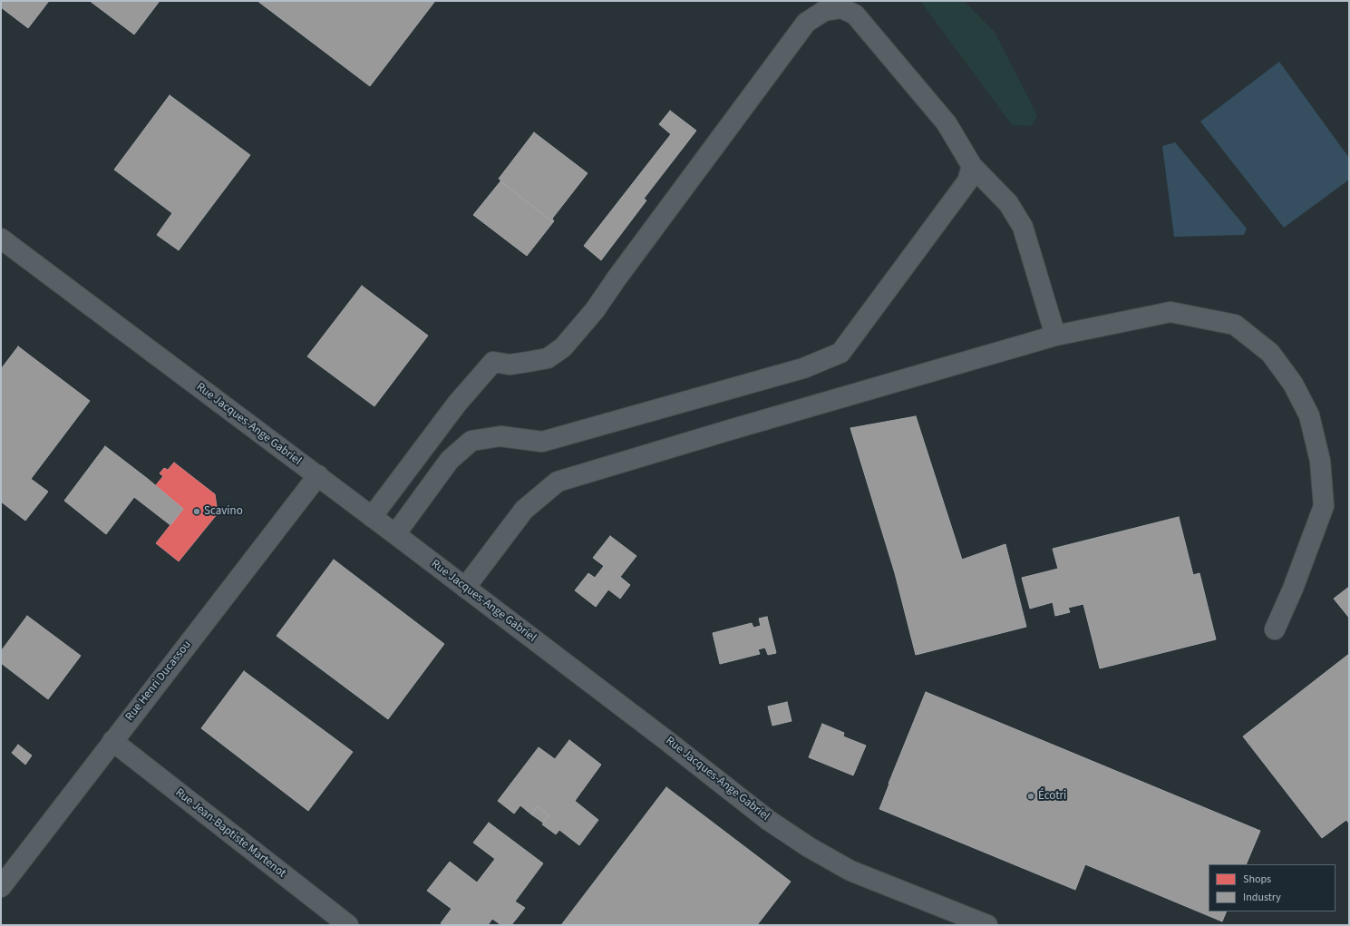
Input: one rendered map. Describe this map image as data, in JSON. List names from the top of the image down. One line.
{"streets":{"street":["Rue Jacques-Ange Gabriel","Rue Henri Ducassou","Rue Jean-Baptiste Martenot"]},"crossings":[["Rue Jacques-Ange Gabriel","Rue Henri Ducassou"],["Rue Henri Ducassou","Rue Jean-Baptiste Martenot"]],"places":["Scavino","Écotri"],"legend":["Shops","Industry"]}
